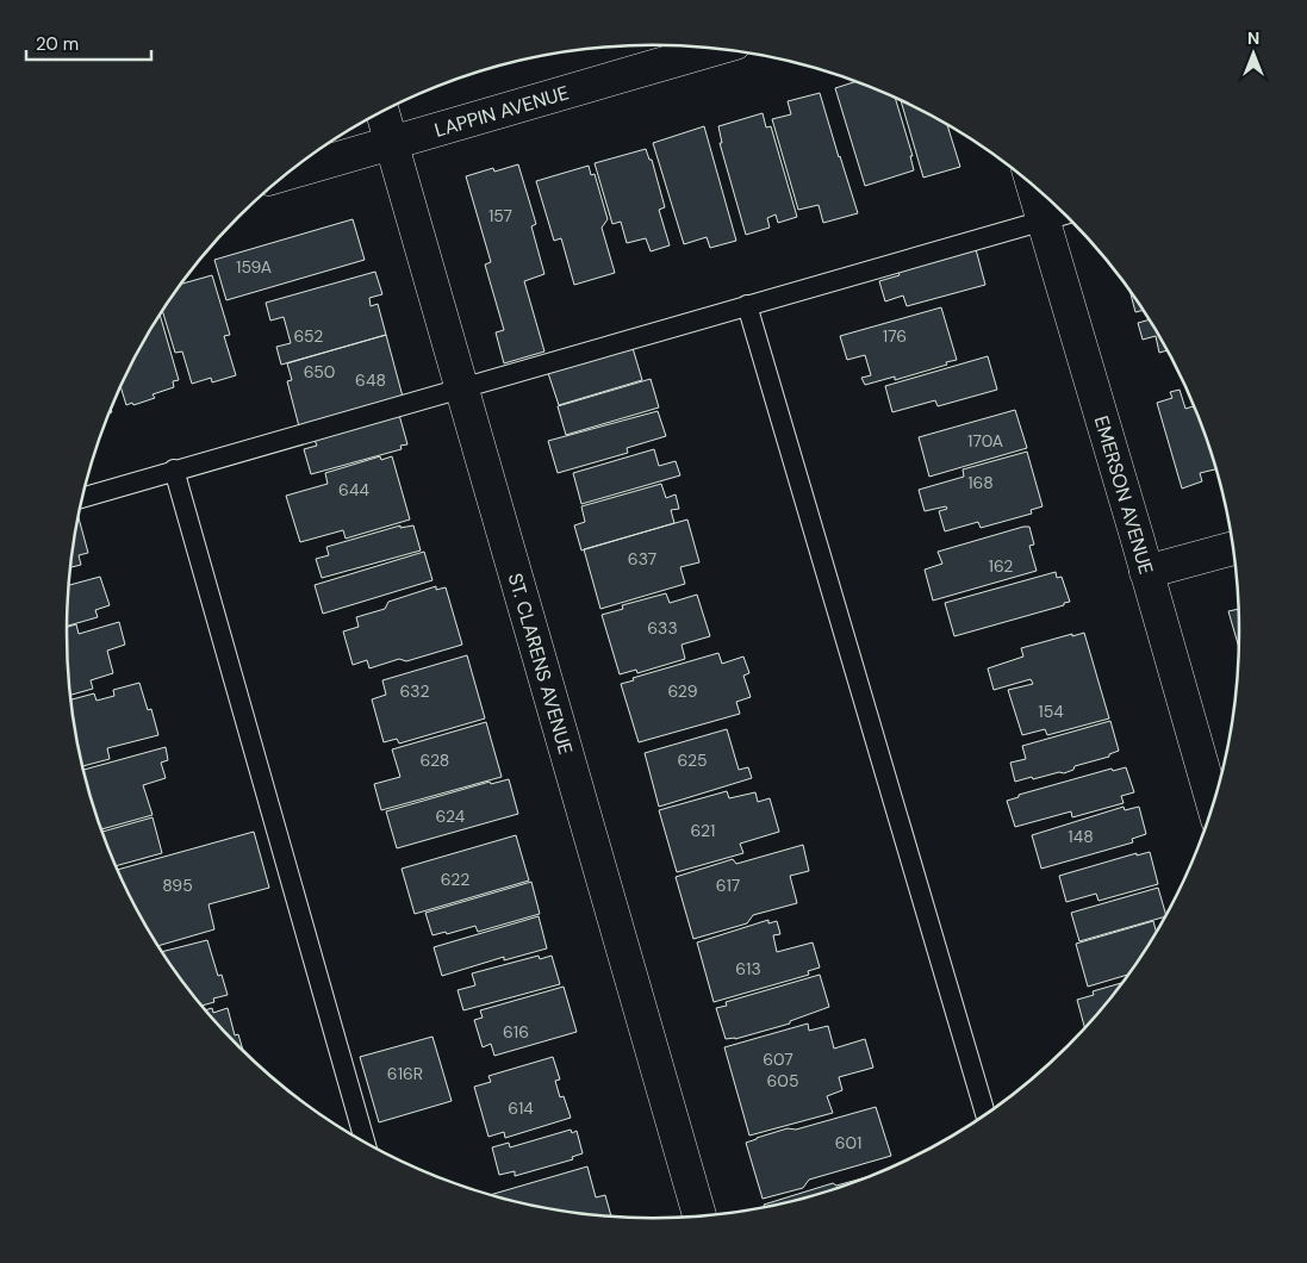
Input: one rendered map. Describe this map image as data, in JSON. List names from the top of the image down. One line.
{"streets":{"street":["LAPPIN AVENUE","EMERSON AVENUE","ST. CLARENS AVENUE"]},"crossings":[["LAPPIN AVENUE","ST. CLARENS AVENUE"]],"house_numbers":["157","159A","652","176","650","648","170A","168","644","637","162","633","632","629","154","628","625","624","621","148","622","895","617","613","616","607","616R","605","614","601"],"scale_bar":"20 m","north":"top"}
